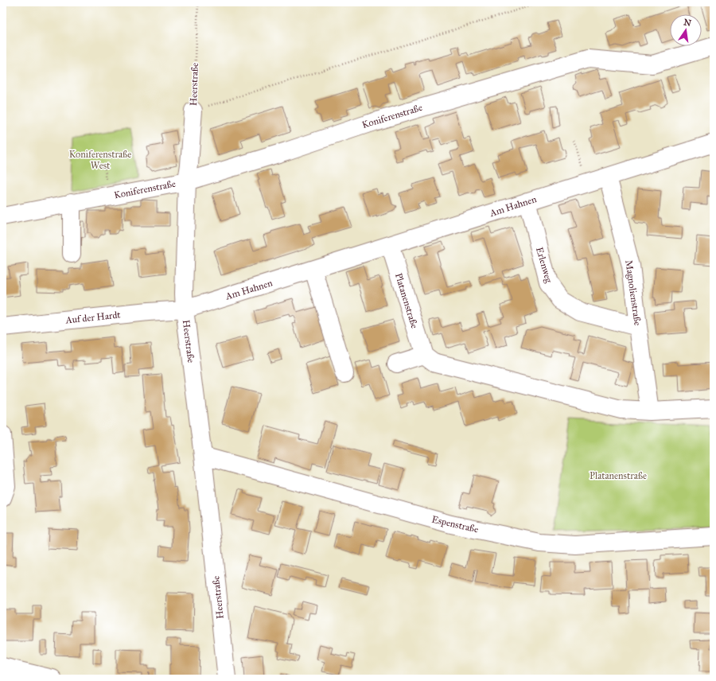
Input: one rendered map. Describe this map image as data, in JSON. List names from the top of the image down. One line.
{"streets":{"street":["Heerstraße","Koniferenstraße","Am Hahnen","Erlenweg","Magnolienstraße","Platanenstraße","Auf der Hardt","Espenstraße"]},"crossings":[["Heerstraße","Koniferenstraße"],["Heerstraße","Am Hahnen"],["Heerstraße","Auf der Hardt"],["Heerstraße","Espenstraße"],["Am Hahnen","Erlenweg"],["Am Hahnen","Magnolienstraße"],["Am Hahnen","Platanenstraße"],["Am Hahnen","Auf der Hardt"],["Erlenweg","Magnolienstraße"]],"parks":["Koniferenstraße West","Platanenstraße"],"north":"top"}
